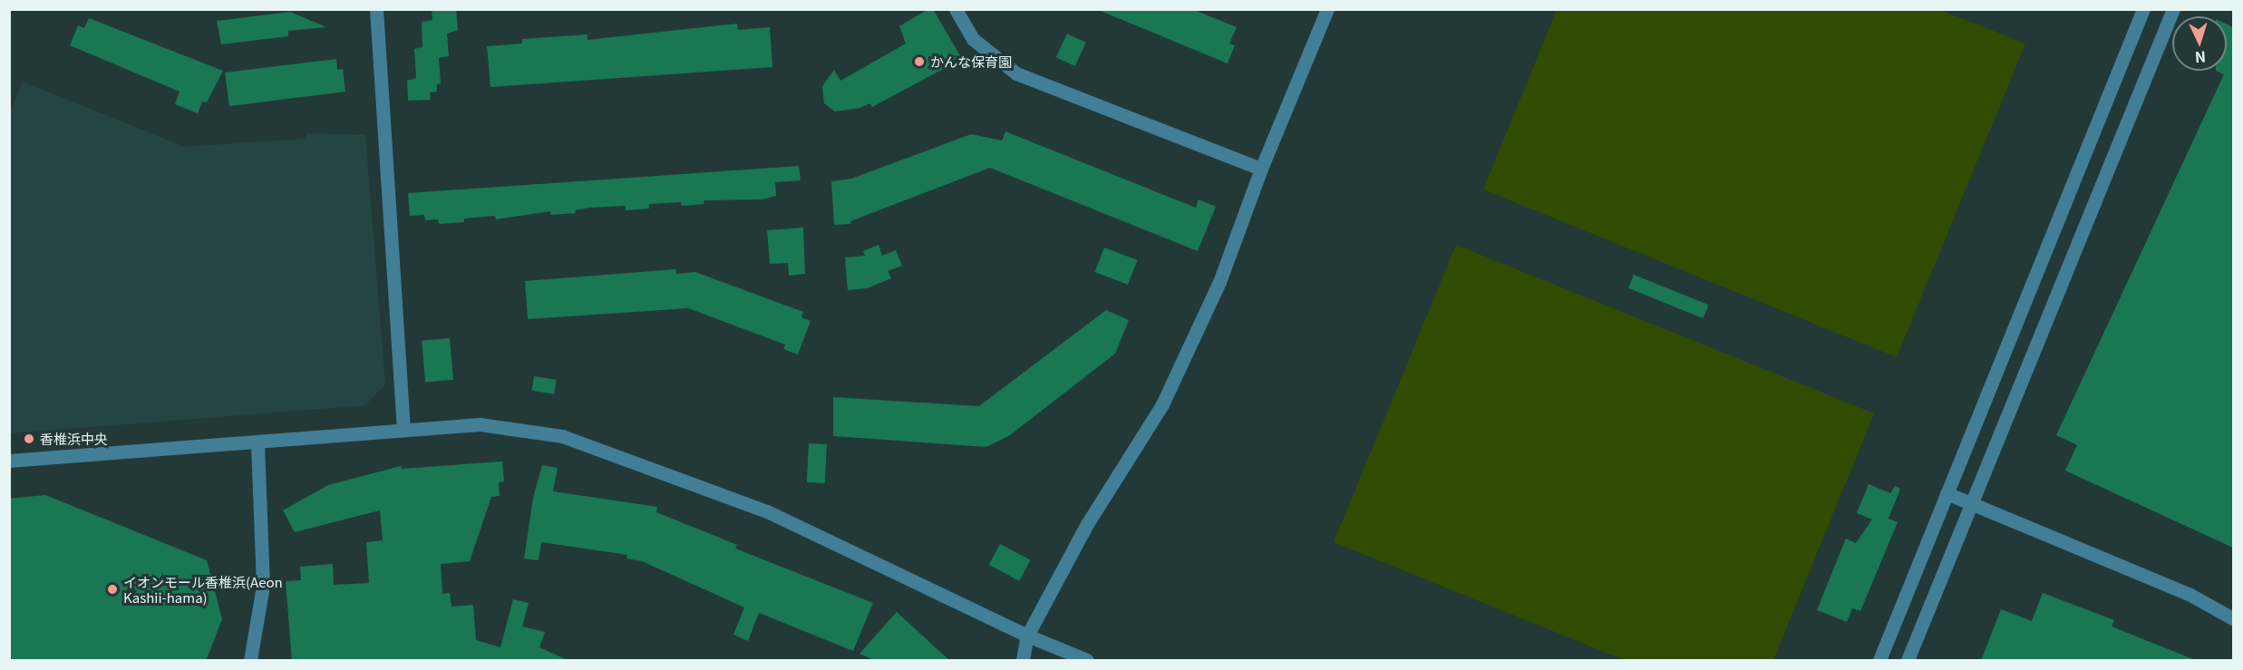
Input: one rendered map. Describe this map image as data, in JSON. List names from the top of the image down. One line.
{"places":["かんな保育園","香椎浜中央","イオンモール香椎浜(Aeon Kashii-hama)"],"north":"bottom"}
